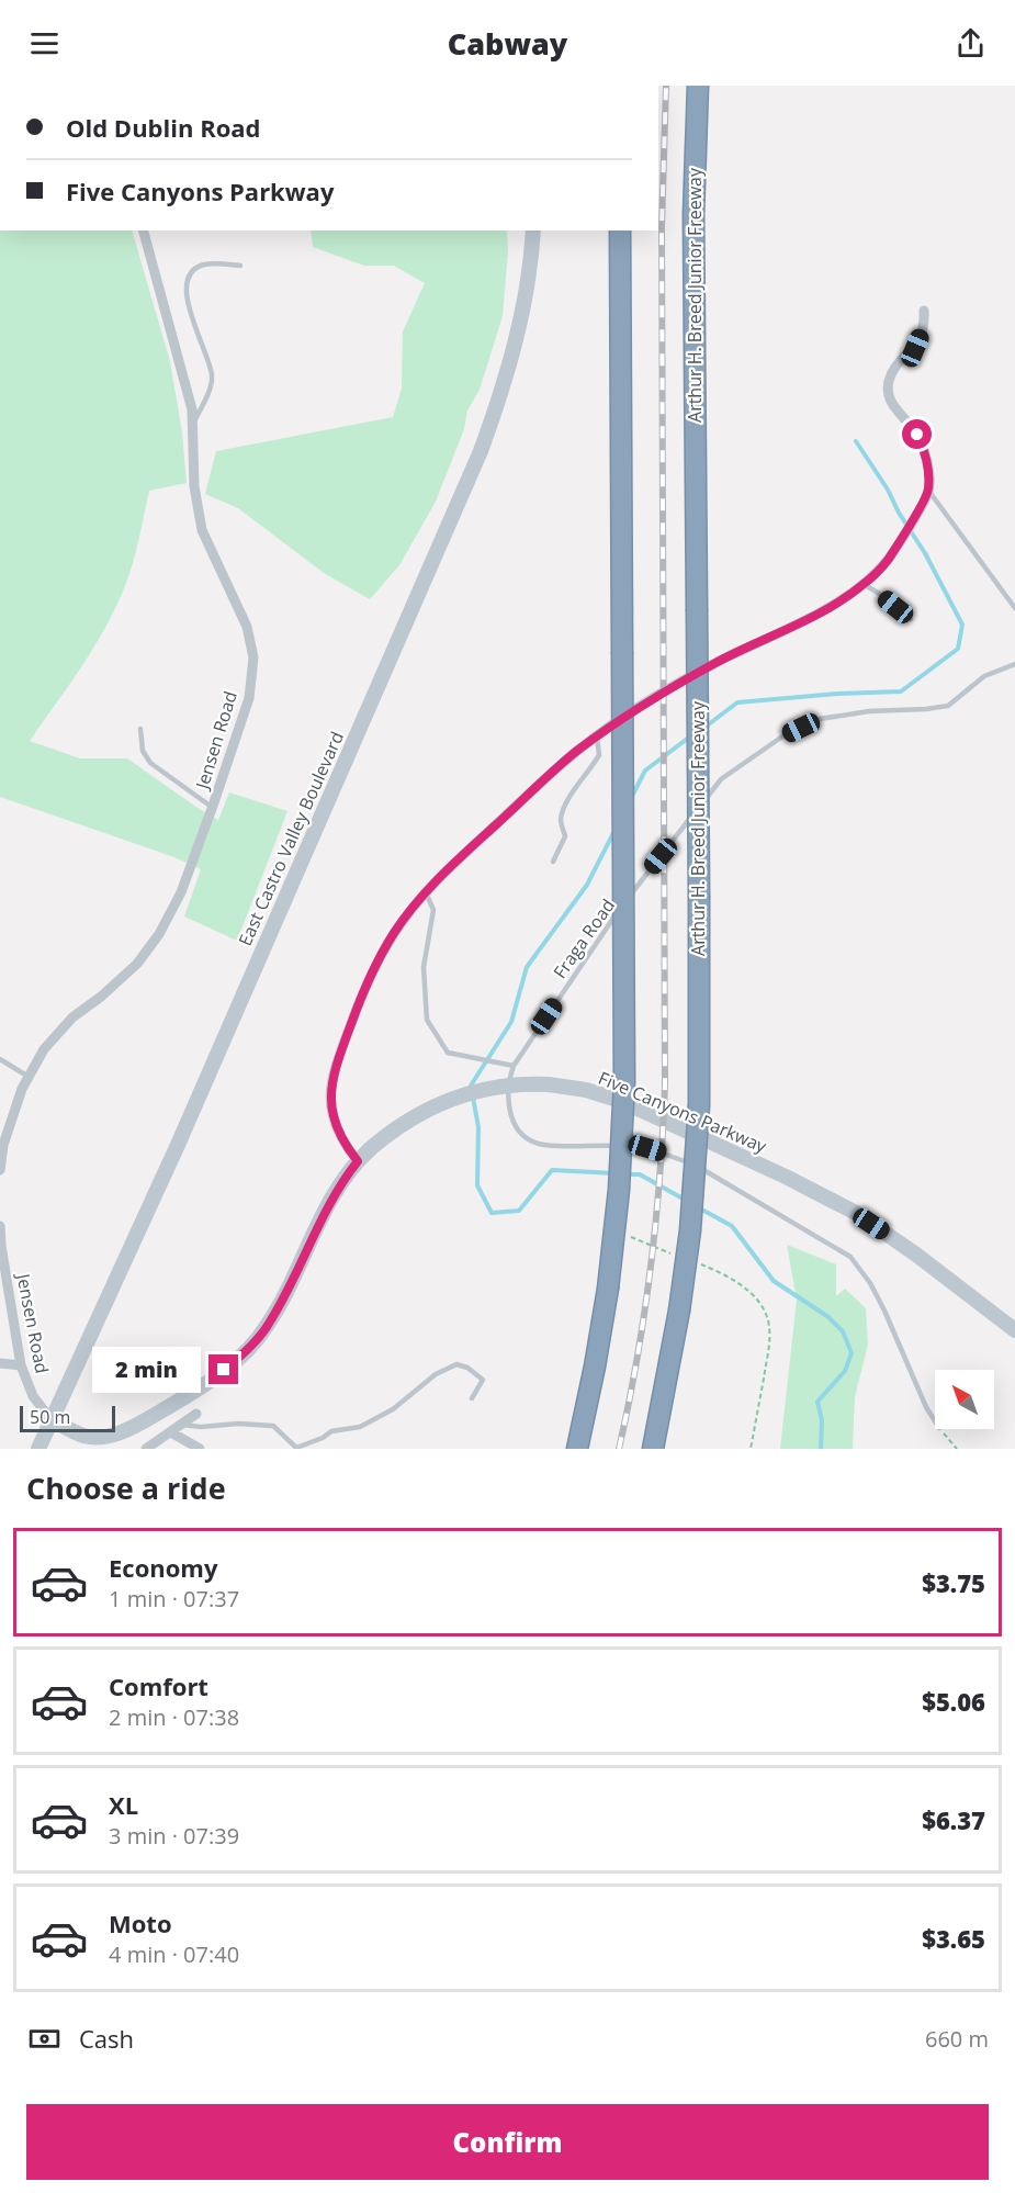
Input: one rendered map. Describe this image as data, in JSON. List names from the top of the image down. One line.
{"streets":{"highway":["Arthur H. Breed Junior Freeway"],"main road":["East Castro Valley Boulevard","Five Canyons Parkway"],"street":["Jensen Road"],"lane":["Fraga Road"]},"crossings":[["Jensen Road","East Castro Valley Boulevard"],["Jensen Road","Five Canyons Parkway"],["East Castro Valley Boulevard","Five Canyons Parkway"]],"scale_bar":"50 m","north":"top left","page":{"header":"Cabway","banner":["Old Dublin Road","Five Canyons Parkway"],"bubble":"2 min","scale":"50 m","heading":"Choose a ride","list":[{"name":"Economy","note":"1 min · 07:37","value":"$3.75"},{"name":"Comfort","note":"2 min · 07:38","value":"$5.06"},{"name":"XL","note":"3 min · 07:39","value":"$6.37"},{"name":"Moto","note":"4 min · 07:40","value":"$3.65"}],"pay":["Cash","660 m"],"buttons":"Confirm"}}
